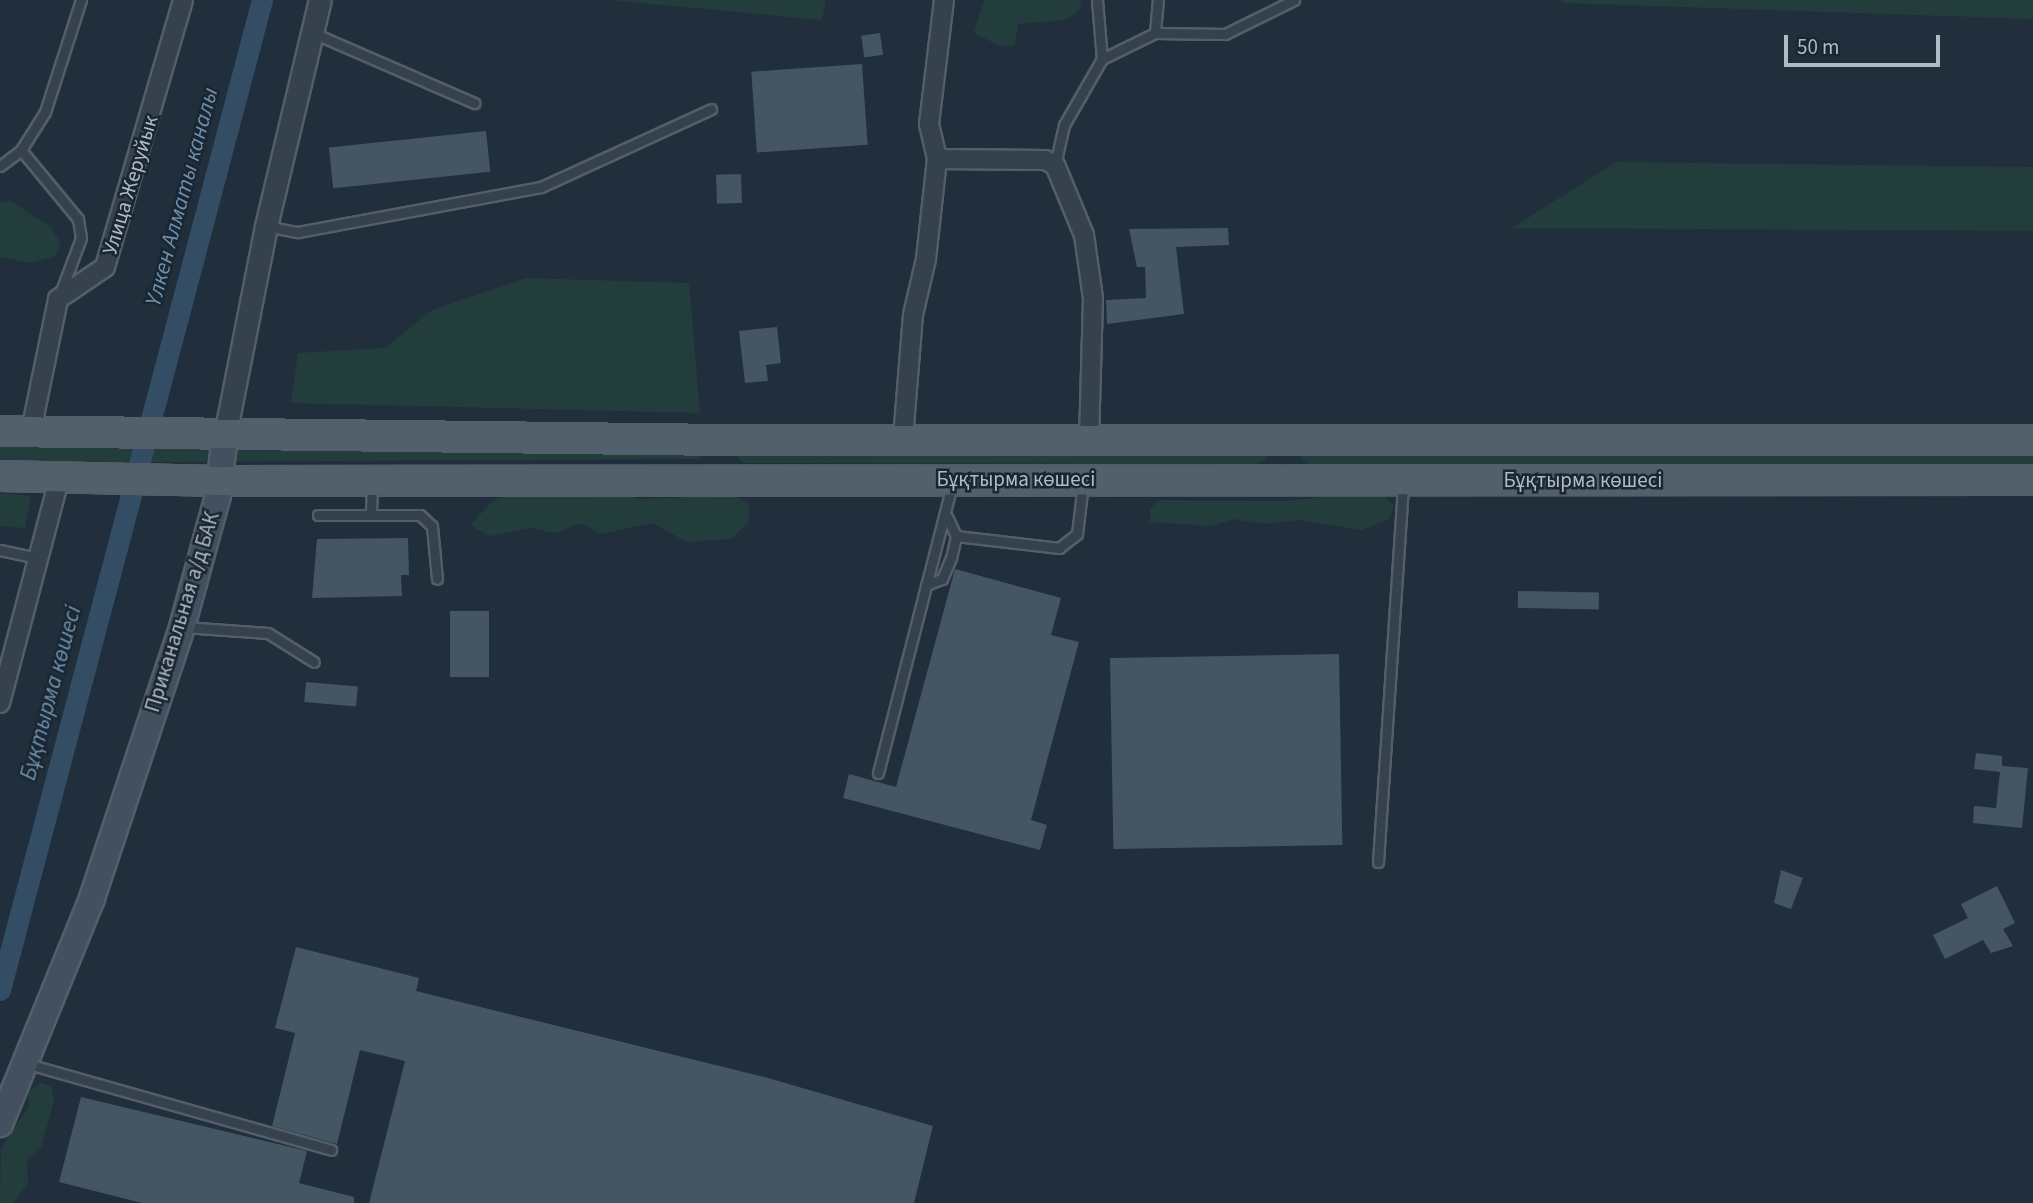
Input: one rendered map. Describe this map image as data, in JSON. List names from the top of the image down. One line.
{"streets":{"main road":["Бұқтырма көшесі","Приканальная а/д БАК"],"street":["Улица Жеруйык"]},"crossings":[["Бұқтырма көшесі","Приканальная а/д БАК"]],"water":["Үлкен Алматы каналы","Бұқтырма көшесі"],"scale_bar":"50 m"}
